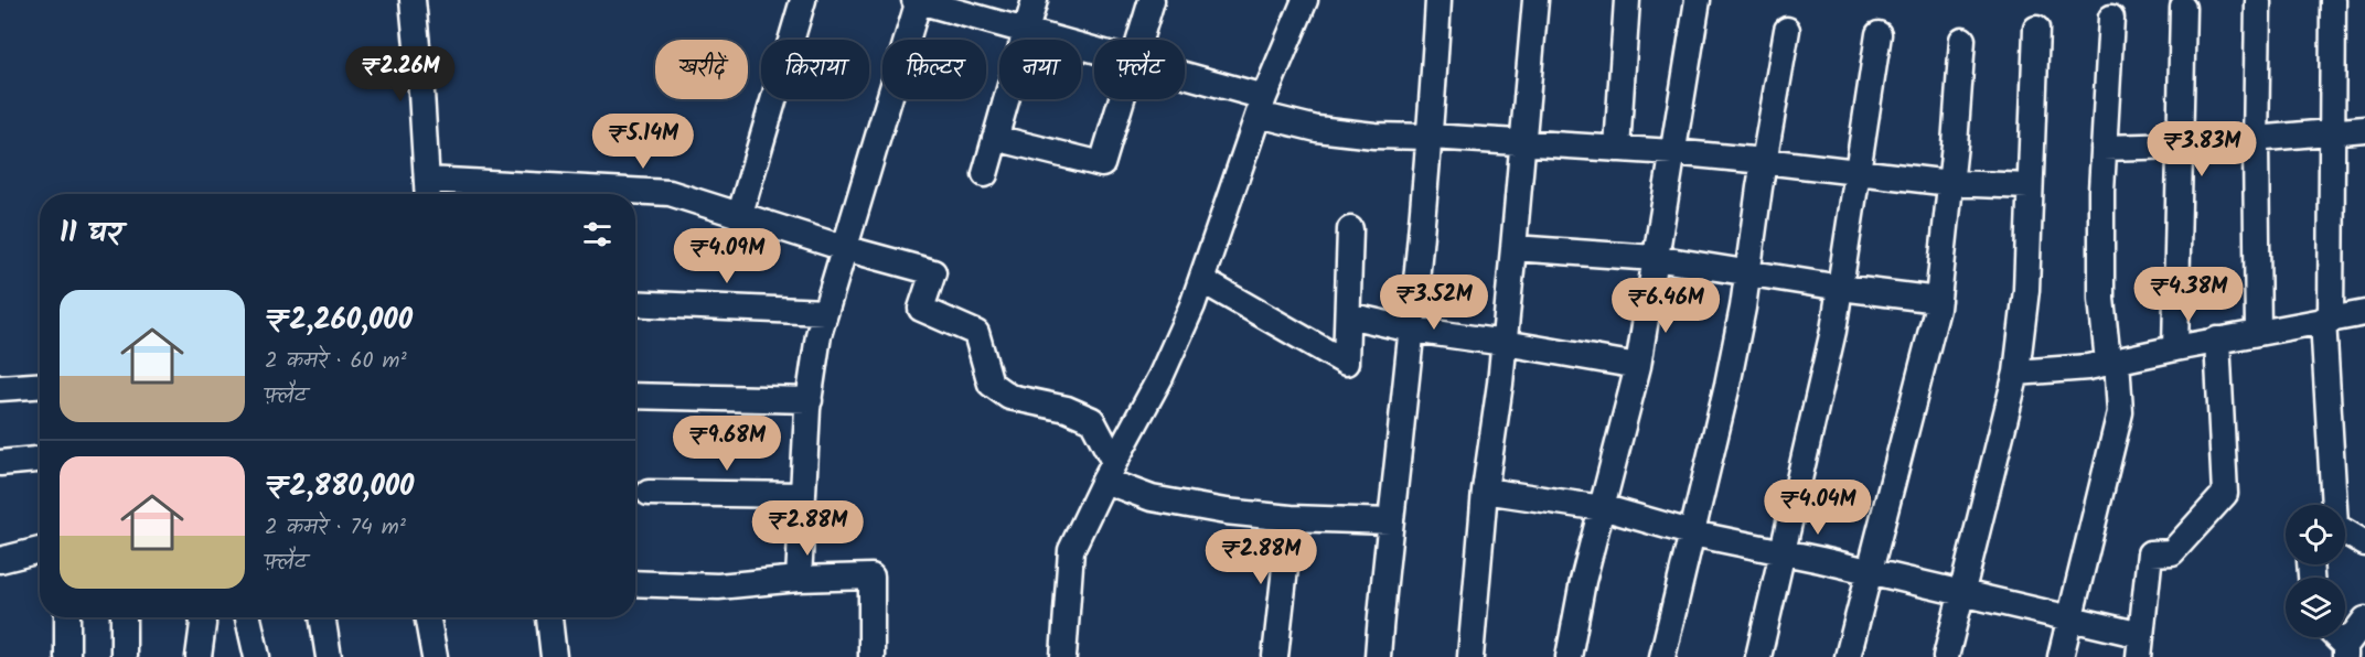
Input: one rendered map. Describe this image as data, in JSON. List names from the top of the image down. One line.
{"page":{"chip":["खरीदें","किराया","फ़िल्टर","नया","फ़्लैट"],"price":["₹2.26M","₹5.14M","₹3.83M","₹4.09M","₹4.38M","₹3.52M","₹6.46M","₹9.68M","₹4.04M","₹2.88M","₹2.88M"],"heading":"11 घर","list":[{"name":"₹2,260,000","note":"2 कमरे · 60 m² · फ़्लैट"},{"name":"₹2,880,000","note":"2 कमरे · 74 m² · फ़्लैट"}]}}
